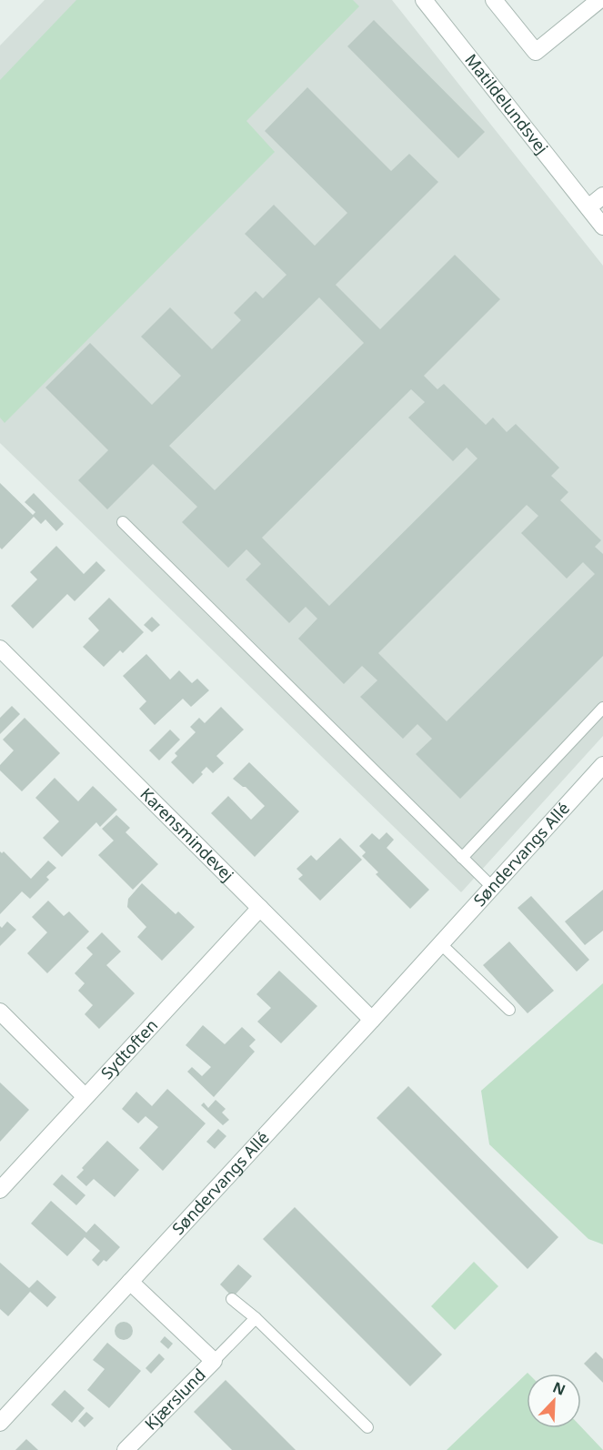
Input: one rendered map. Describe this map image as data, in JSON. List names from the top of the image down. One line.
{"streets":{"street":["Matildelundsvej","Karensmindevej","Søndervangs Allé","Sydtoften","Kjærslund"]},"crossings":[["Karensmindevej","Søndervangs Allé"],["Karensmindevej","Sydtoften"],["Søndervangs Allé","Kjærslund"]],"north":"top right"}
